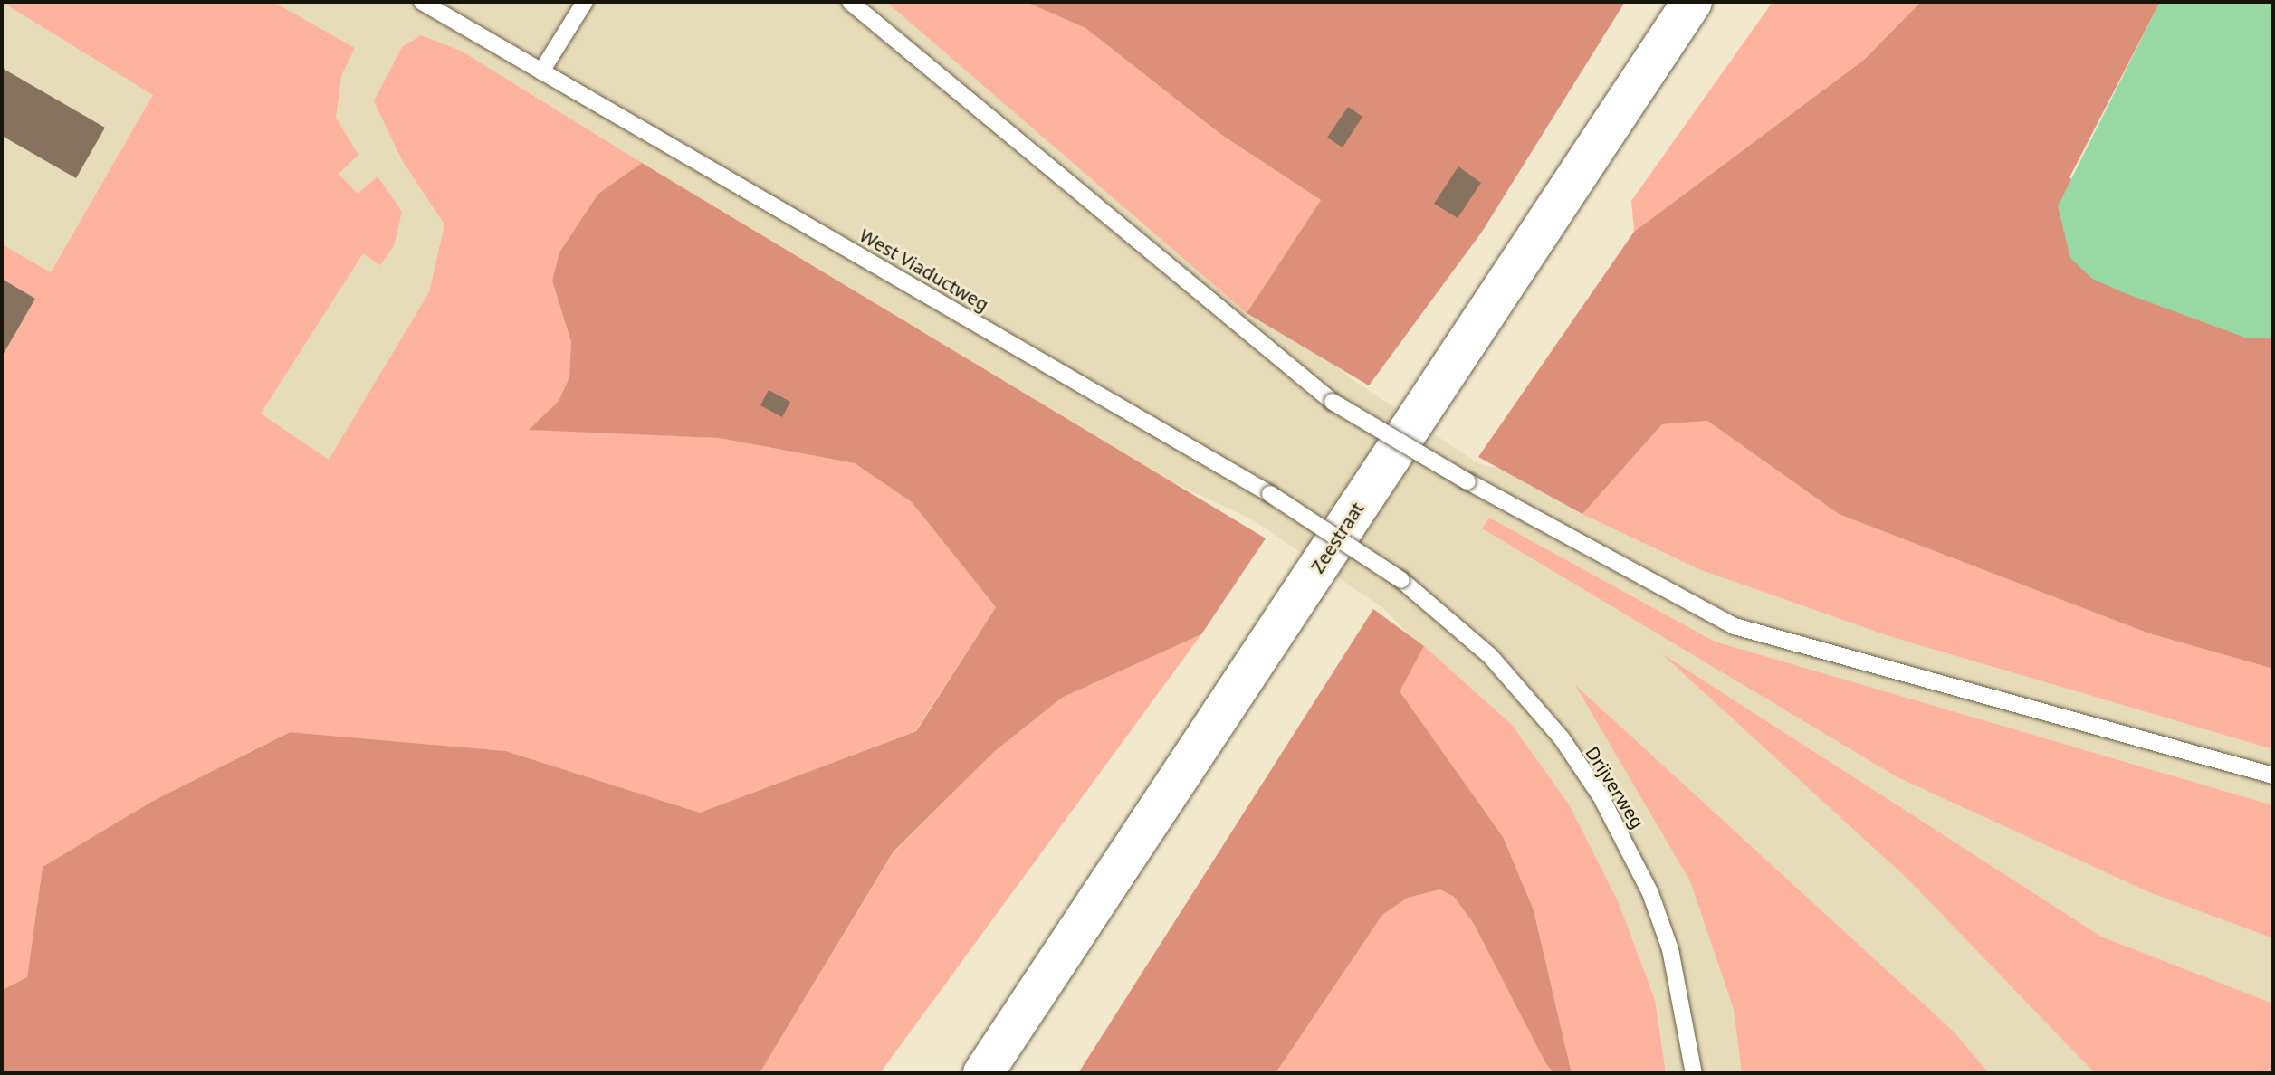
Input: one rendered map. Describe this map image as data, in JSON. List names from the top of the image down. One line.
{"streets":{"main road":["Zeestraat"],"lane":["West Viaductweg","Drijverweg"]},"crossings":[["West Viaductweg","Drijverweg"]]}
